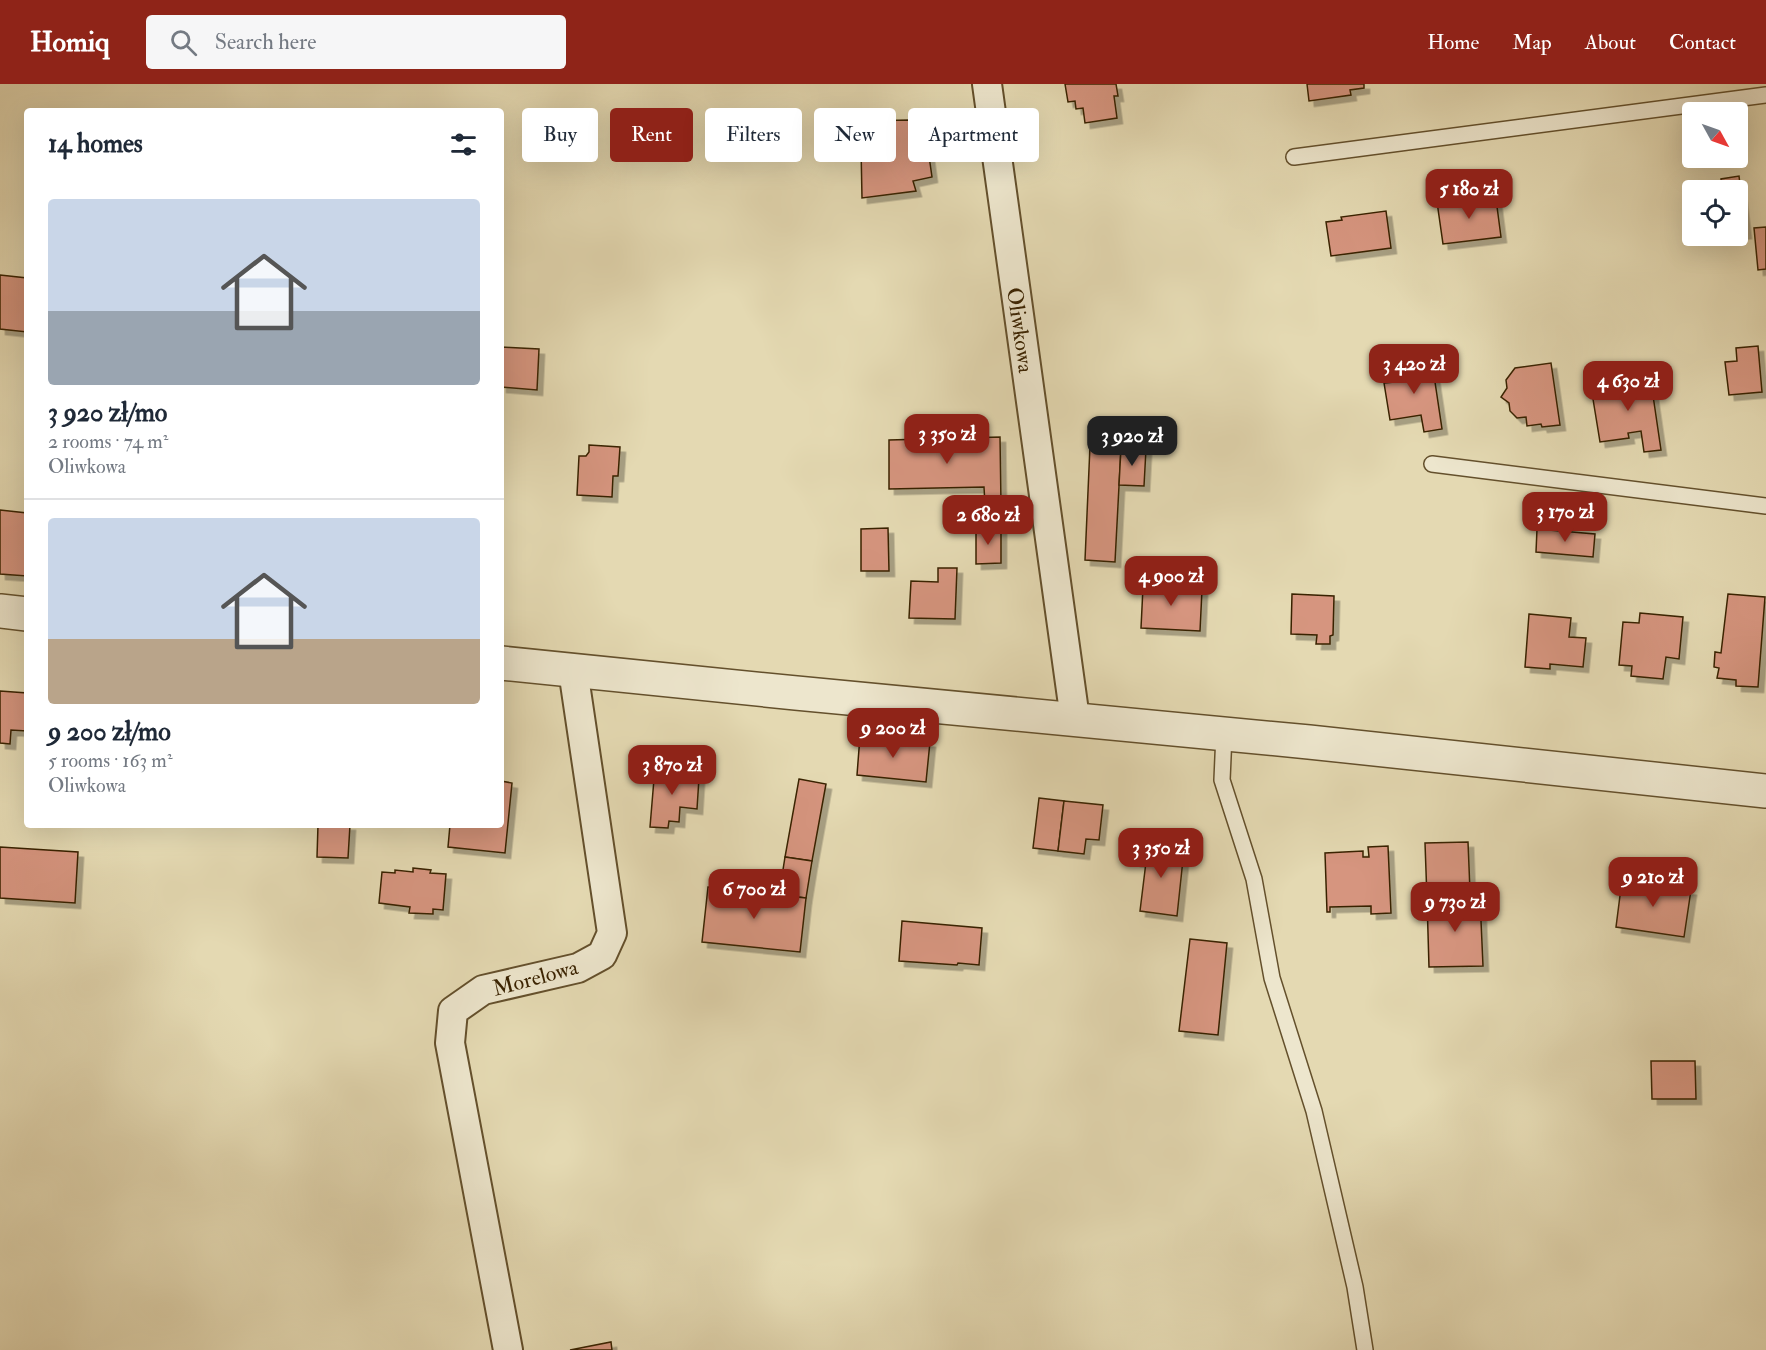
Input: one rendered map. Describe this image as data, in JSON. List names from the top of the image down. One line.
{"streets":{"street":["Oliwkowa","Morelowa"]},"north":"bottom right","page":{"header":"Homiq","search":"Search here","nav":["Home","Map","About","Contact"],"chip":["Buy","Rent","Filters","New","Apartment"],"heading":"14 homes","price":["5 180 zł","3 420 zł","4 630 zł","3 350 zł","3 920 zł","3 170 zł","2 680 zł","4 900 zł","9 200 zł","3 870 zł","3 350 zł","9 210 zł","6 700 zł","9 730 zł"],"list":[{"name":"3 920 zł/mo","note":"2 rooms · 74 m² · Oliwkowa"},{"name":"9 200 zł/mo","note":"5 rooms · 163 m² · Oliwkowa"}]}}
